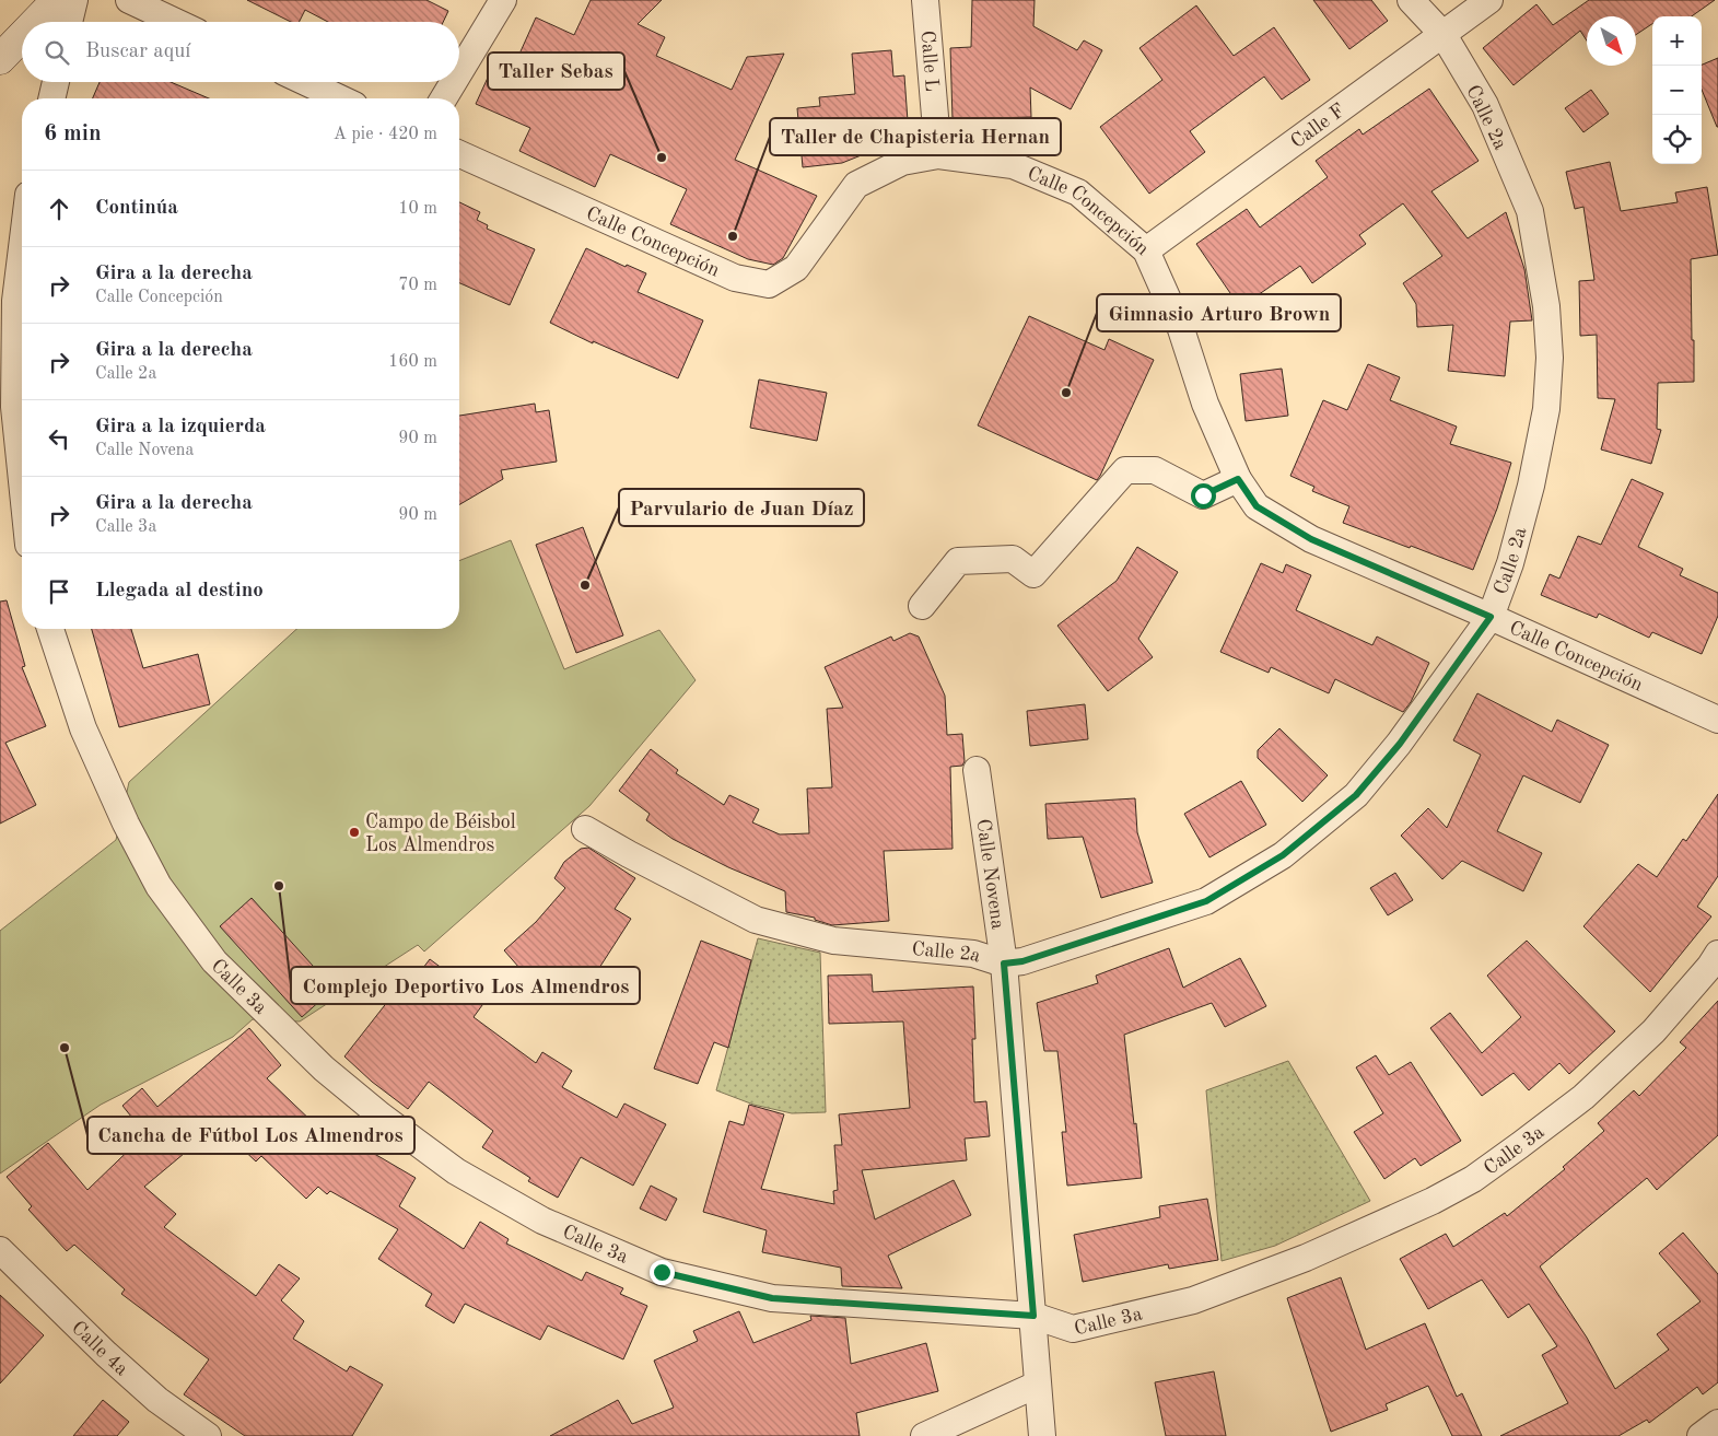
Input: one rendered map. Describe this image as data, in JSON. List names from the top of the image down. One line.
{"streets":{"street":["Calle L","Calle 2a","Calle F","Calle Concepción","Calle Novena","Calle 3a","Calle 4a"]},"crossings":[["Calle L","Calle Concepción"],["Calle 2a","Calle F"],["Calle 2a","Calle Concepción"],["Calle 2a","Calle Novena"],["Calle F","Calle Concepción"],["Calle Novena","Calle 3a"]],"places":["Taller Sebas","Taller de Chapisteria Hernan","Gimnasio Arturo Brown","Parvulario de Juan Díaz","Campo de Béisbol Los Almendros","Complejo Deportivo Los Almendros","Cancha de Fútbol Los Almendros"],"north":"bottom right","page":{"map_buttons":["+","−"],"search":"Buscar aquí","heading":["6 min","A pie · 420 m"],"list":[["Continúa","10 m"],["Gira a la derecha","Calle Concepción","70 m"],["Gira a la derecha","Calle 2a","160 m"],["Gira a la izquierda","Calle Novena","90 m"],["Gira a la derecha","Calle 3a","90 m"],"Llegada al destino"]}}
